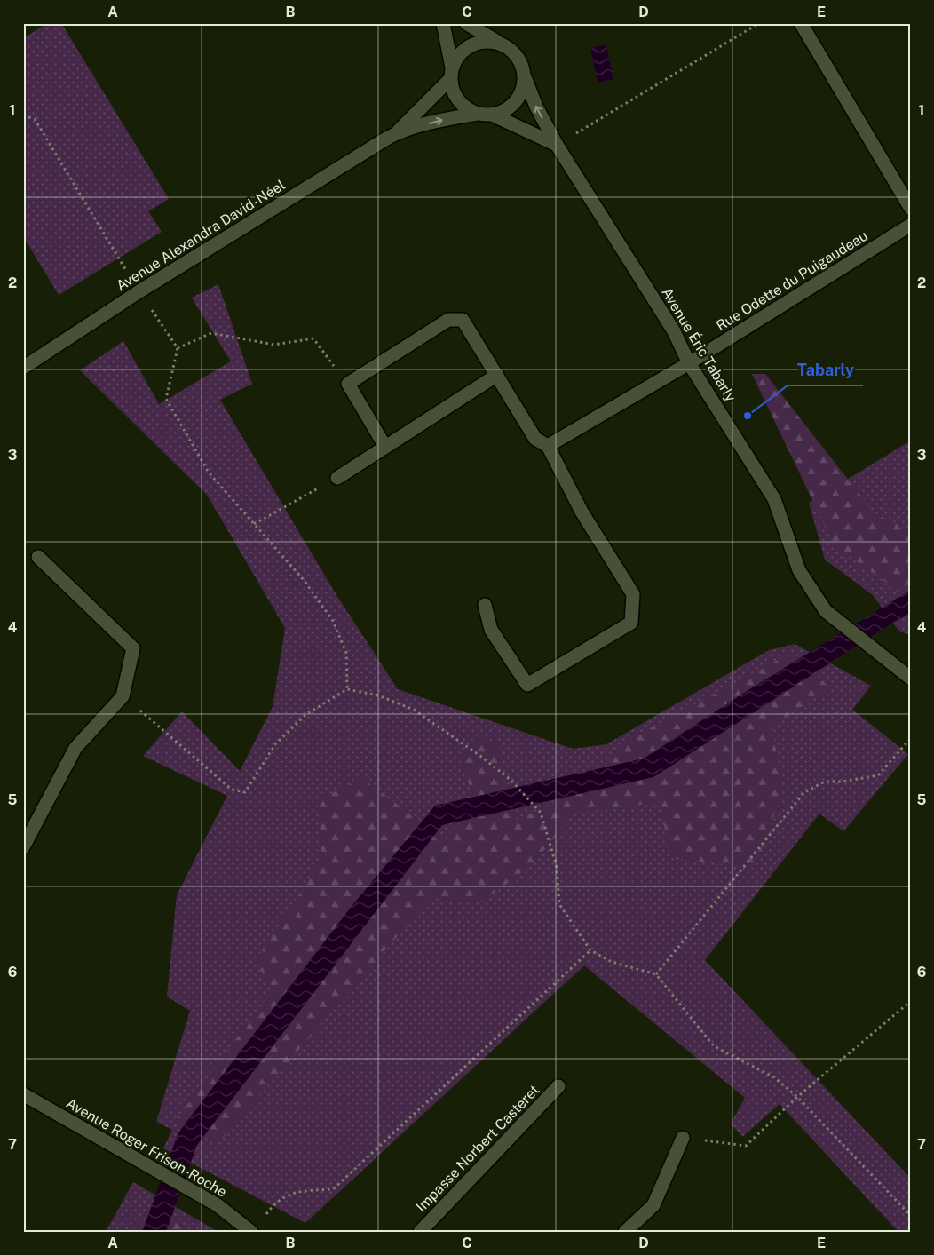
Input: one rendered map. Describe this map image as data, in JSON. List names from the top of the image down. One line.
{"streets":{"street":["Avenue Alexandra David-Néel","Rue Odette du Puigaudeau","Avenue Éric Tabarly","Avenue Roger Frison-Roche","Impasse Norbert Casteret"]},"crossings":[["Avenue Alexandra David-Néel","Avenue Éric Tabarly"],["Rue Odette du Puigaudeau","Avenue Éric Tabarly"]],"places":["Tabarly"],"grid":{"columns":["A","B","C","D","E"],"rows":["1","2","3","4","5","6","7"]}}
